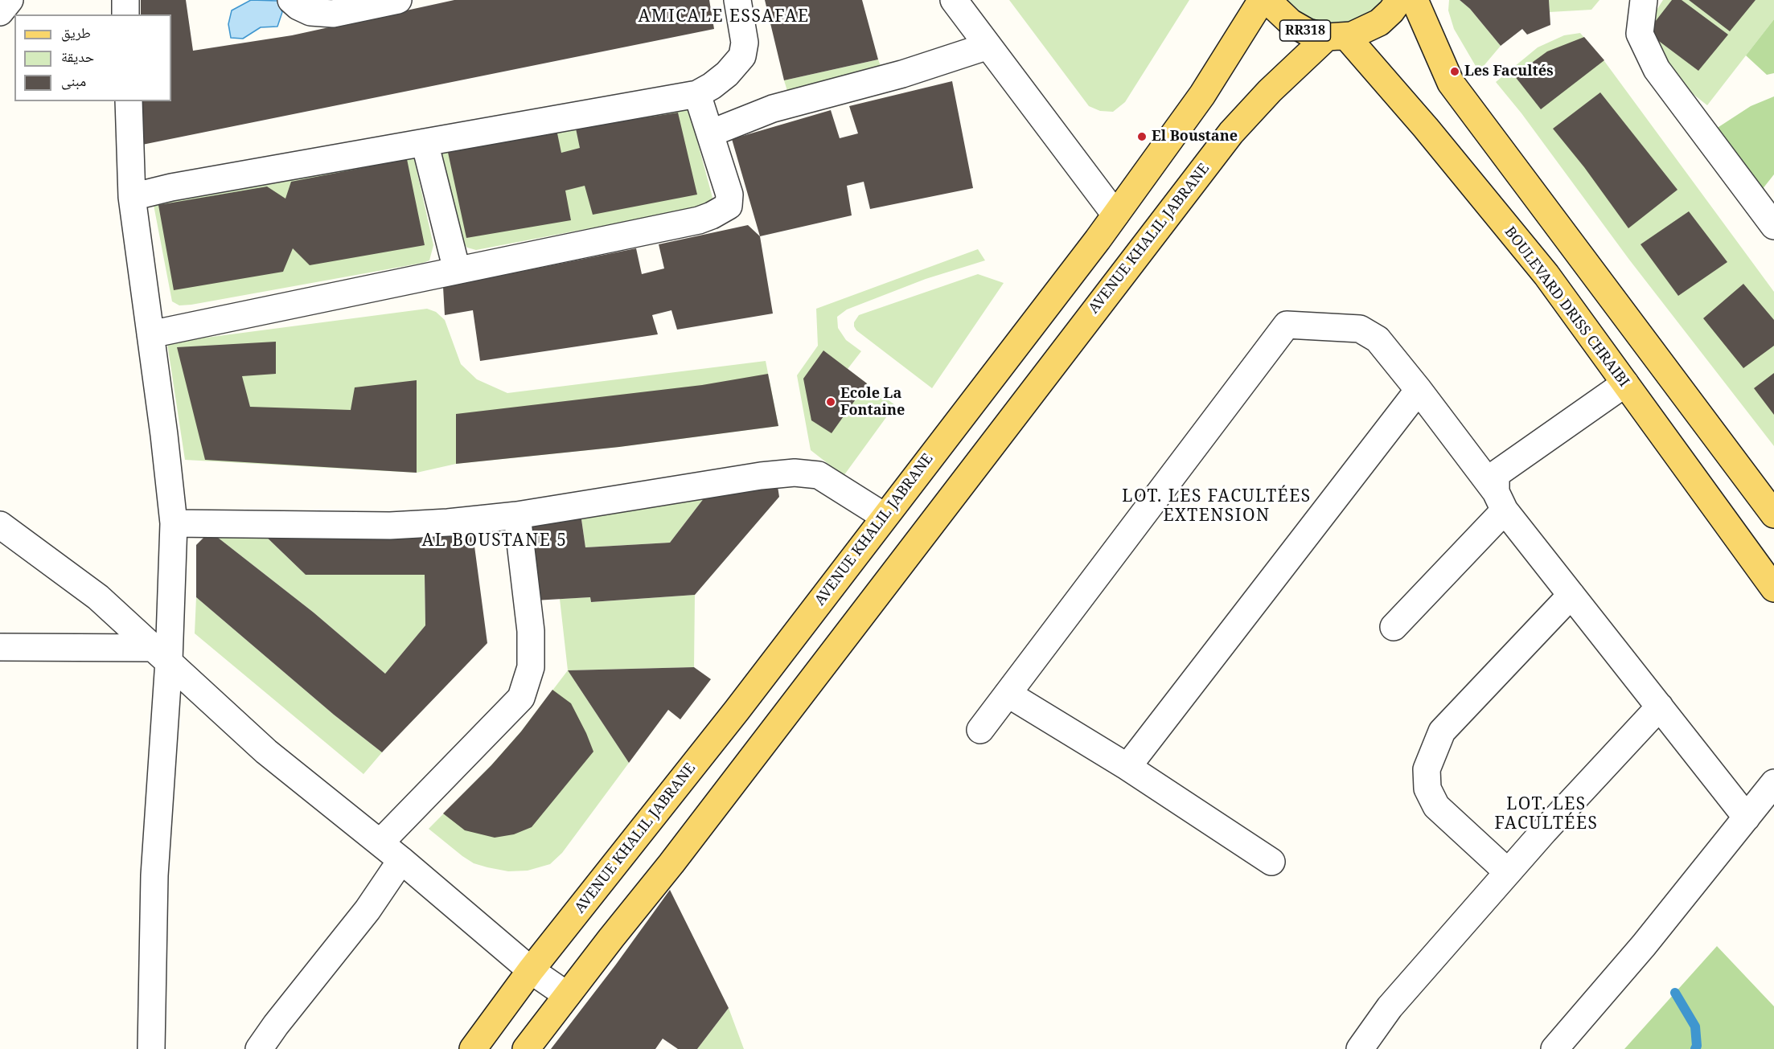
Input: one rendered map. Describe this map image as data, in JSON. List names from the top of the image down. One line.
{"streets":{"main road":["RR318","AVENUE KHALIL JABRANE","BOULEVARD DRISS CHRAIBI"]},"crossings":[["RR318","AVENUE KHALIL JABRANE"],["RR318","BOULEVARD DRISS CHRAIBI"],["AVENUE KHALIL JABRANE","BOULEVARD DRISS CHRAIBI"]],"districts":["AMICALE ESSAFAE","LOT. LES FACULTÉES EXTENSION","AL BOUSTANE 5","LOT. LES FACULTÉES"],"places":["Les Facultés","El Boustane","Ecole La Fontaine"],"legend":["طريق","حديقة","مبنى"]}
